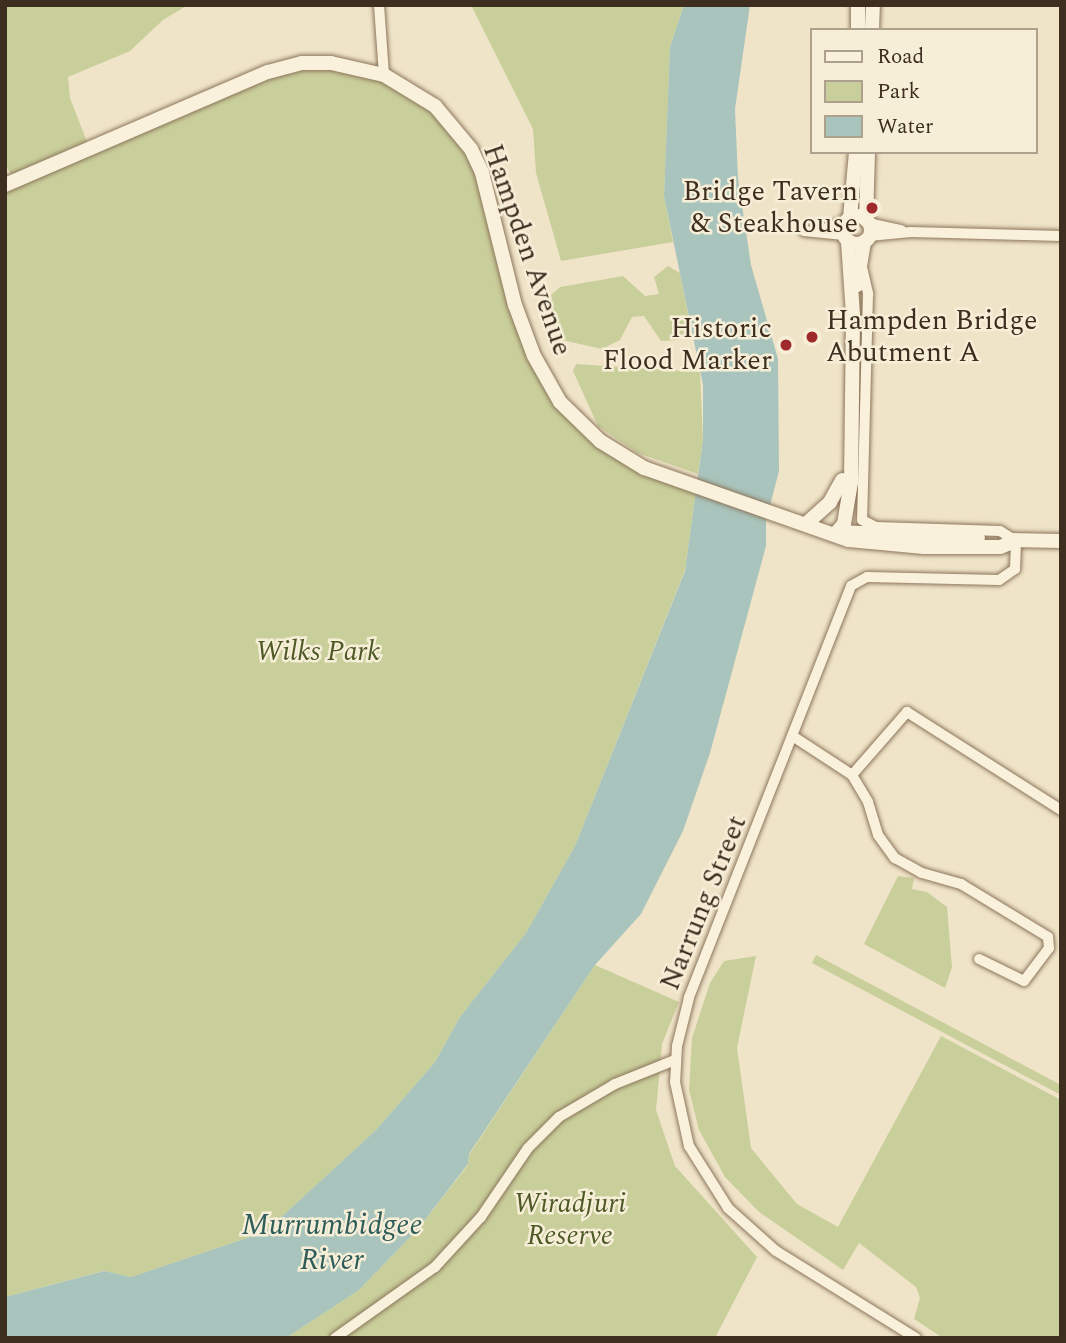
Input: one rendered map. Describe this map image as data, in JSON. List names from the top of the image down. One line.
{"streets":{"main road":["Hampden Avenue"],"street":["Narrung Street"]},"crossings":[["Hampden Avenue","Narrung Street"]],"water":["Murrumbidgee River"],"parks":["Wilks Park","Wiradjuri Reserve"],"places":["Bridge Tavern & Steakhouse","Hampden Bridge Abutment A","Historic Flood Marker"],"legend":["Road","Park","Water"]}
